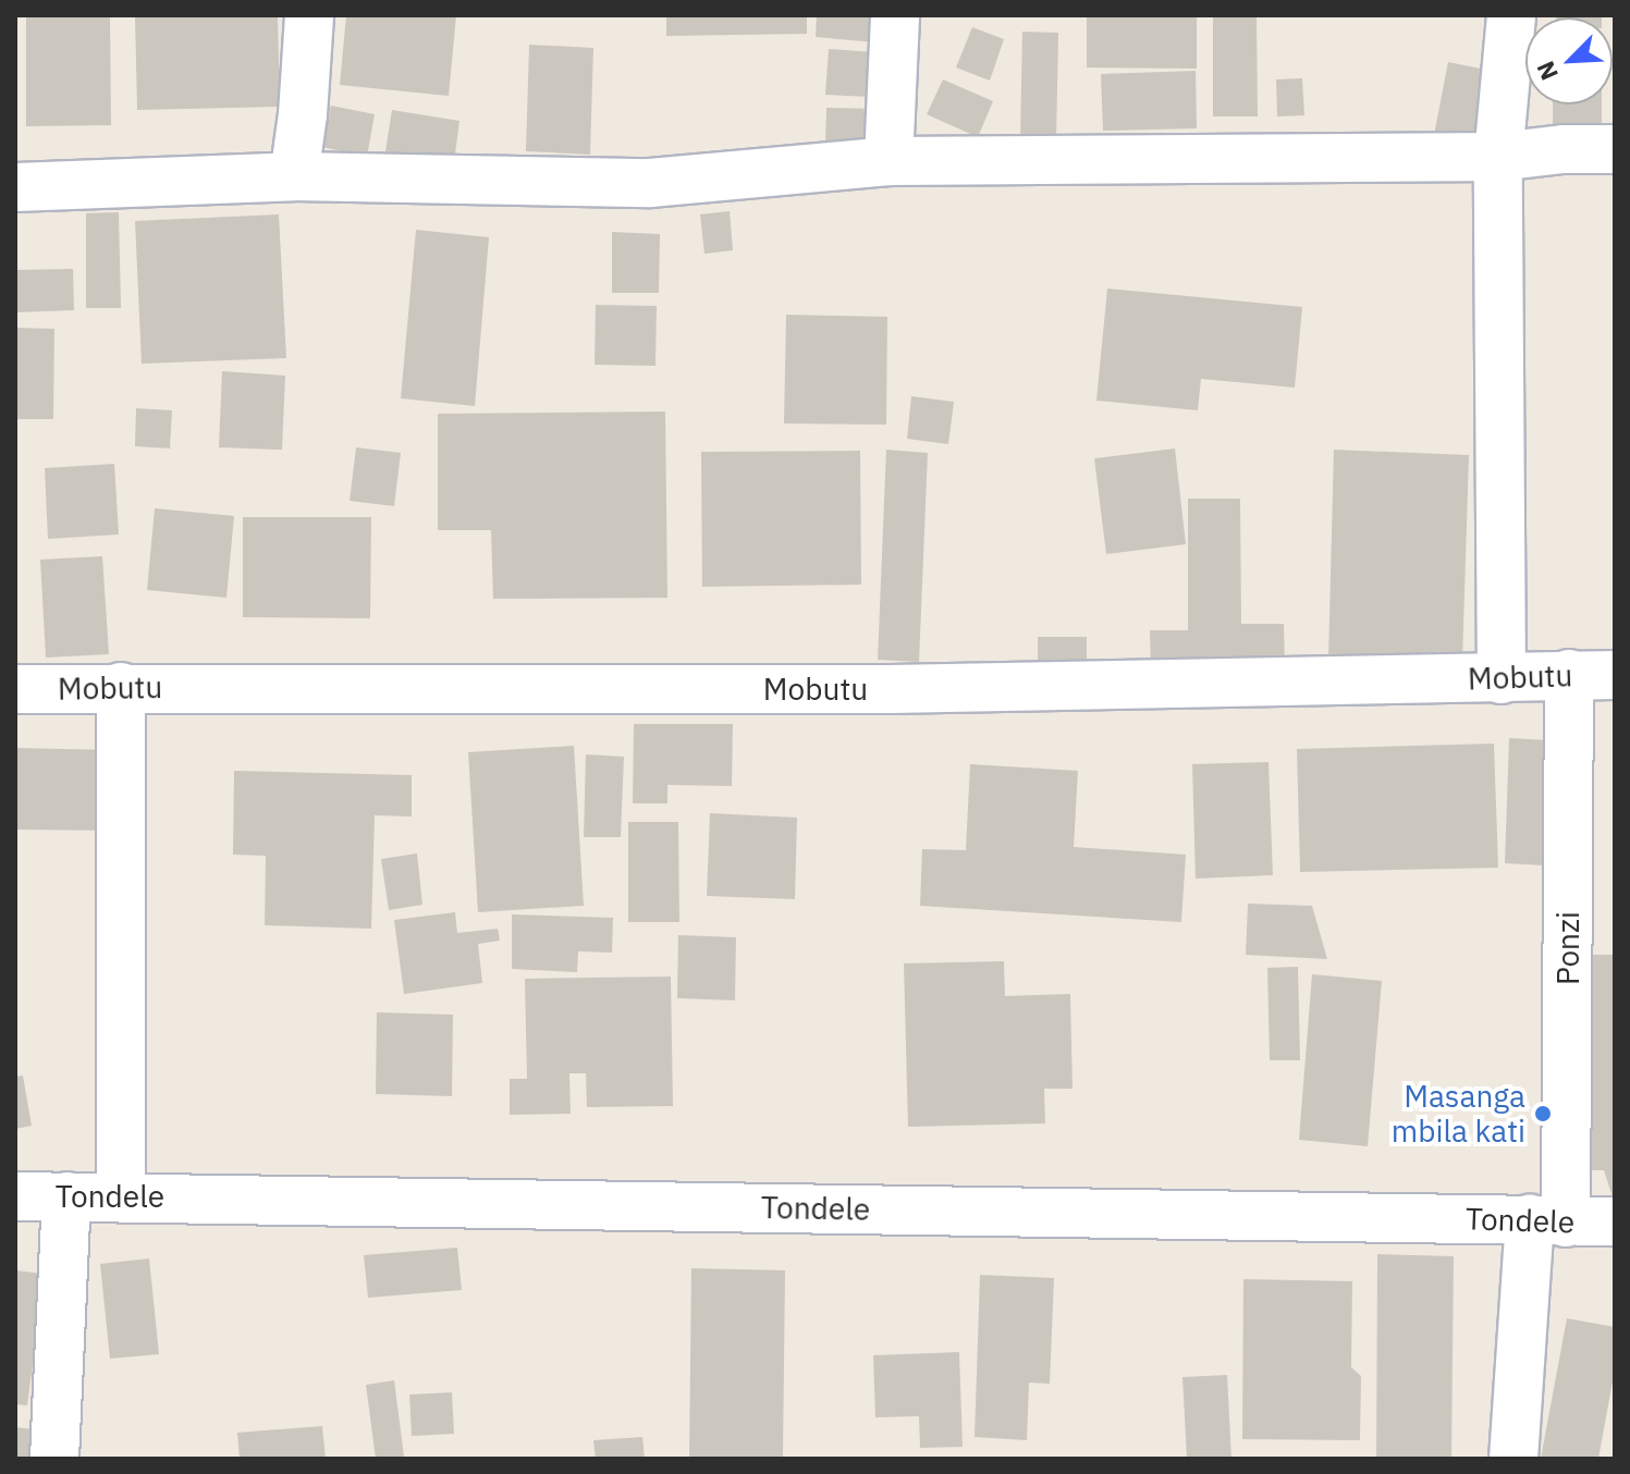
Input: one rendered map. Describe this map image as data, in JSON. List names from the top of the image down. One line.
{"streets":{"street":["Mobutu","Ponzi","Tondele"]},"crossings":[["Mobutu","Ponzi"],["Ponzi","Tondele"]],"places":["Masanga mbila kati"],"north":"bottom left"}
